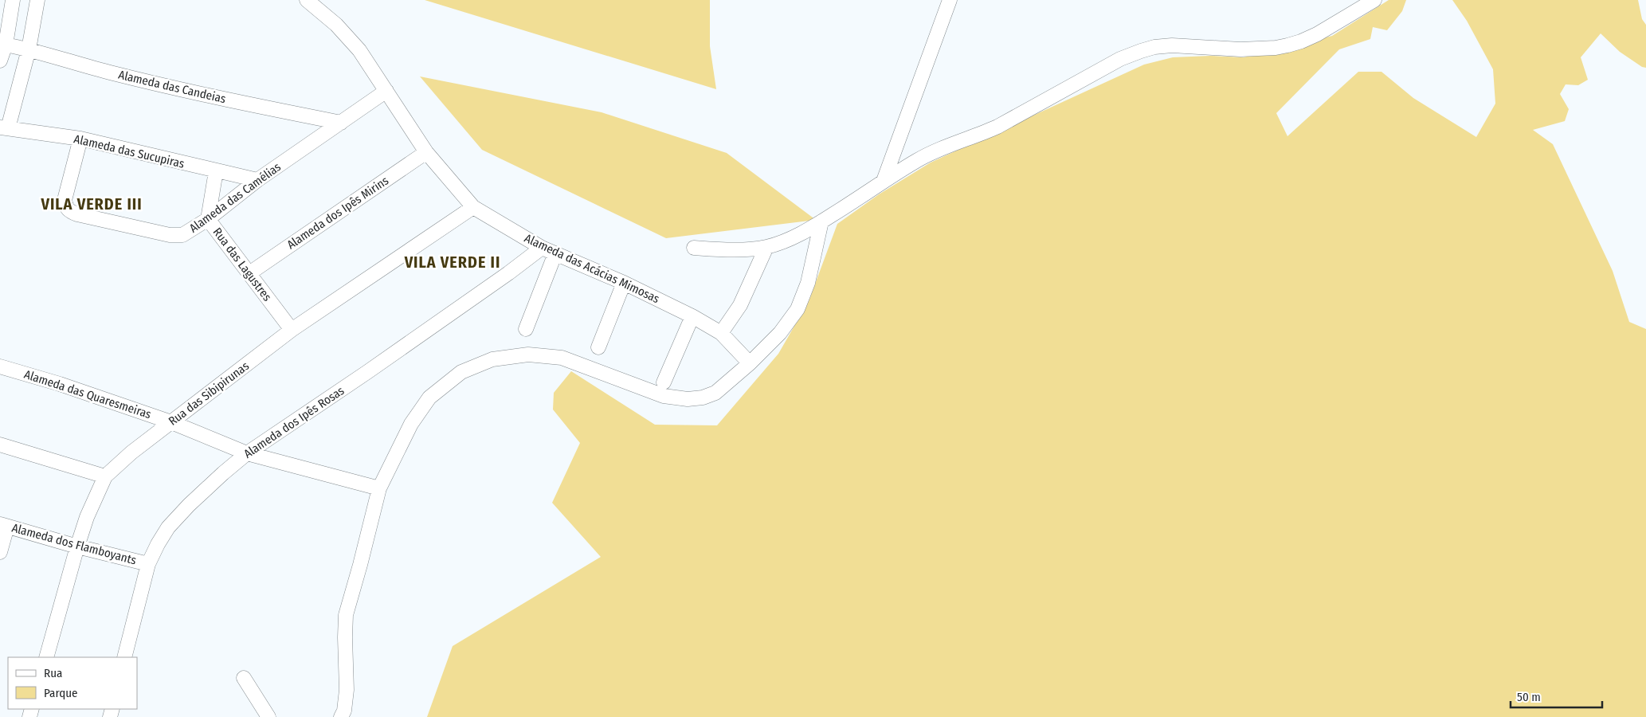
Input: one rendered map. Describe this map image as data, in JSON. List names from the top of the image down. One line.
{"streets":{"street":["Alameda das Candeias","Alameda das Sucupiras","Alameda das Camélias","Alameda dos Ipês Mirins","Rua das Lagustres","Alameda das Acácias Mimosas","Rua das Sibipirunas","Alameda das Quaresmeiras","Alameda dos Ipês Rosas","Alameda dos Flamboyants"]},"crossings":[["Alameda das Candeias","Alameda das Camélias"],["Alameda das Sucupiras","Alameda das Camélias"],["Alameda das Sucupiras","Rua das Lagustres"],["Alameda das Camélias","Rua das Lagustres"],["Alameda das Camélias","Alameda das Acácias Mimosas"],["Alameda dos Ipês Mirins","Rua das Lagustres"],["Alameda dos Ipês Mirins","Alameda das Acácias Mimosas"],["Rua das Lagustres","Rua das Sibipirunas"],["Alameda das Acácias Mimosas","Rua das Sibipirunas"],["Alameda das Acácias Mimosas","Alameda dos Ipês Rosas"],["Rua das Sibipirunas","Alameda das Quaresmeiras"],["Rua das Sibipirunas","Alameda dos Flamboyants"],["Alameda das Quaresmeiras","Alameda dos Ipês Rosas"],["Alameda dos Ipês Rosas","Alameda dos Flamboyants"]],"districts":["VILA VERDE III","VILA VERDE II"],"legend":["Rua","Parque"],"scale_bar":"50 m"}
